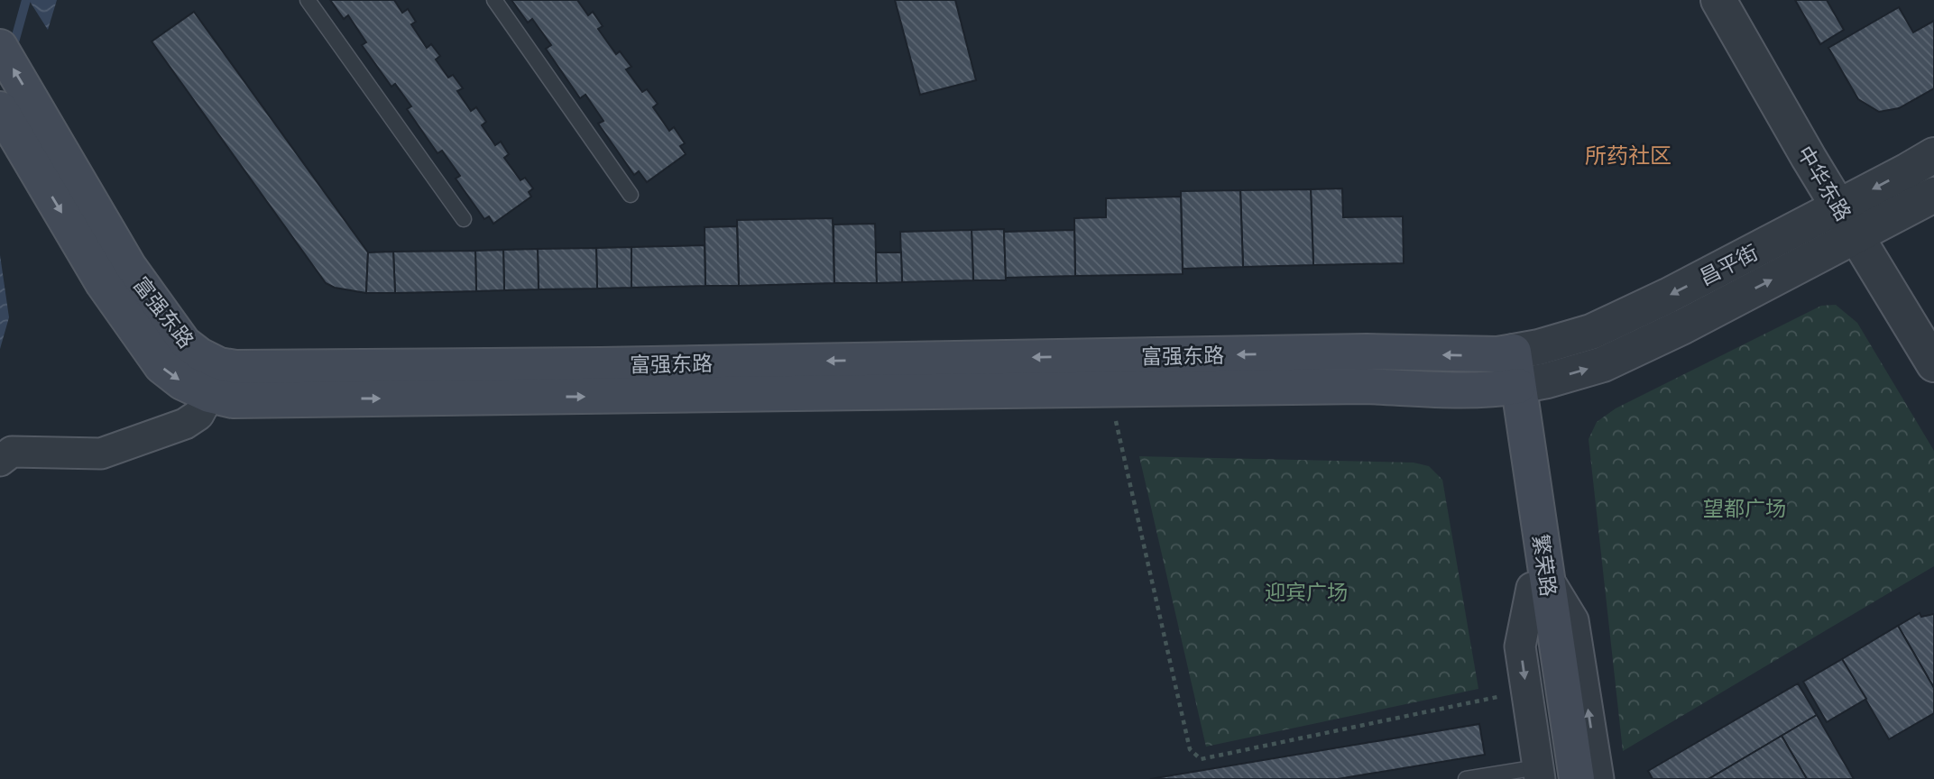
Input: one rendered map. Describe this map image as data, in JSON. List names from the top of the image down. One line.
{"streets":{"main road":["富强东路","繁荣路"],"street":["中华东路","昌平街"]},"crossings":[["中华东路","昌平街"],["昌平街","富强东路"],["昌平街","繁荣路"],["富强东路","繁荣路"]],"districts":["所药社区"],"parks":["望都广场","迎宾广场"]}
